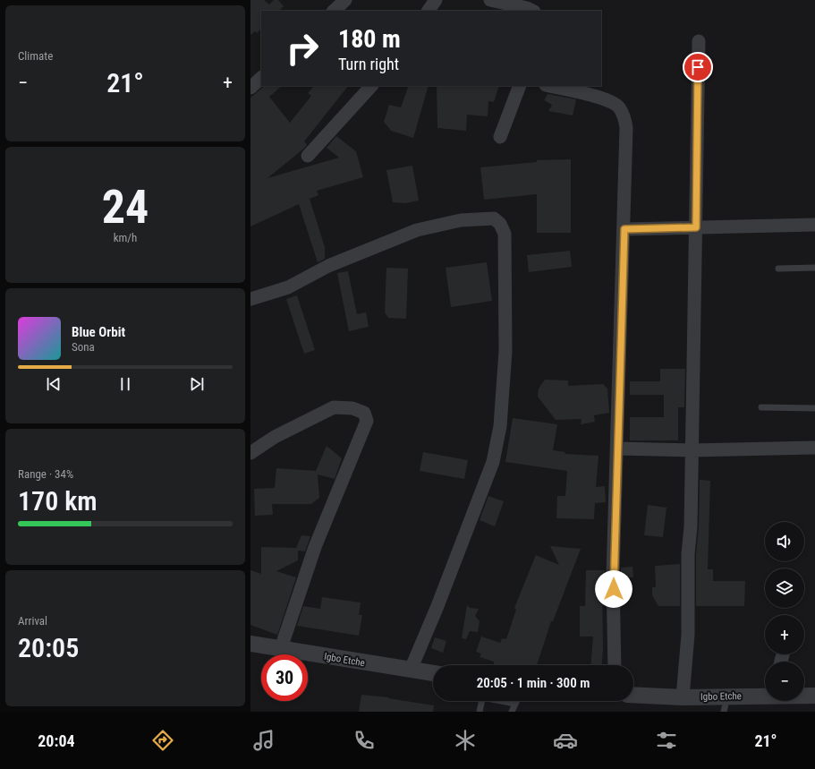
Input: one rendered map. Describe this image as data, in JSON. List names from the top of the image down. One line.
{"streets":{"street":["Igbo Etche"]},"page":{"tile":["Climate",["24","km/h"],["Range · 34%","170 km"],["Arrival","20:05"]],"turn":["180 m","Turn right"],"heat":["−","21°","+"],"song":["Blue Orbit","Sona"],"map_buttons":["+","−"],"limit":"30","trip":"20:05 · 1 min · 300 m","tabs":["20:04","21°"]}}
